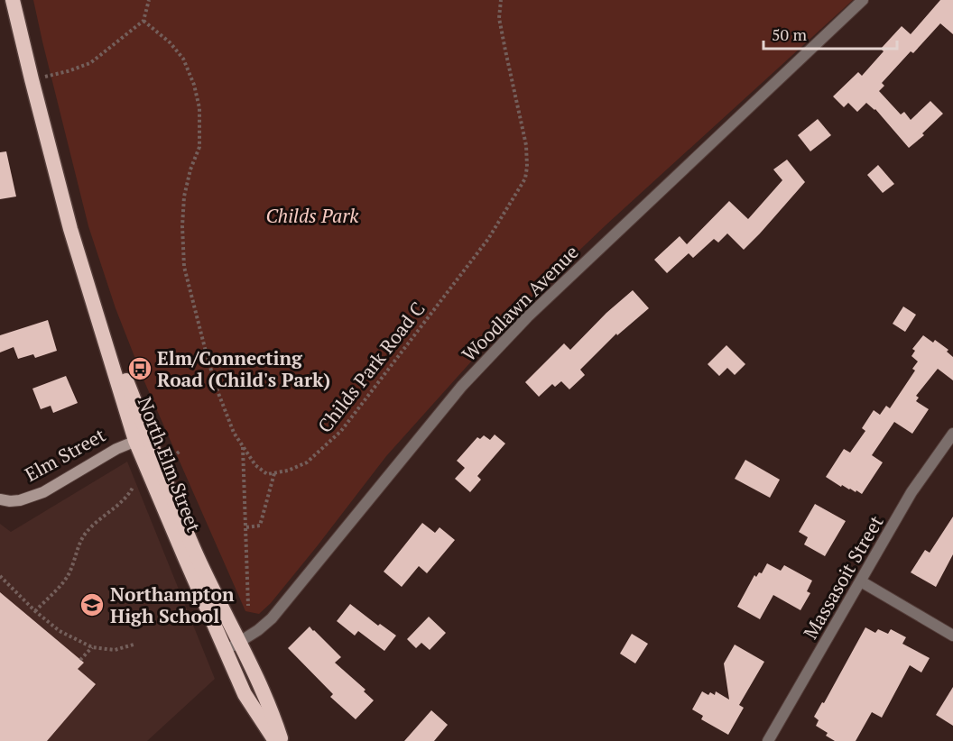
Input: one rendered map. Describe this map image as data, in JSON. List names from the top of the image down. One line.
{"streets":{"highway":["North Elm Street"],"main road":["Elm Street"],"street":["Woodlawn Avenue","Massasoit Street"],"path":["Childs Park Road C"]},"crossings":[["Woodlawn Avenue","North Elm Street"],["Elm Street","North Elm Street"]],"parks":["Childs Park"],"places":{"bus stop":["Elm/Connecting Road (Child's Park)"],"school or university":["Northampton High School"]},"scale_bar":"50 m"}
